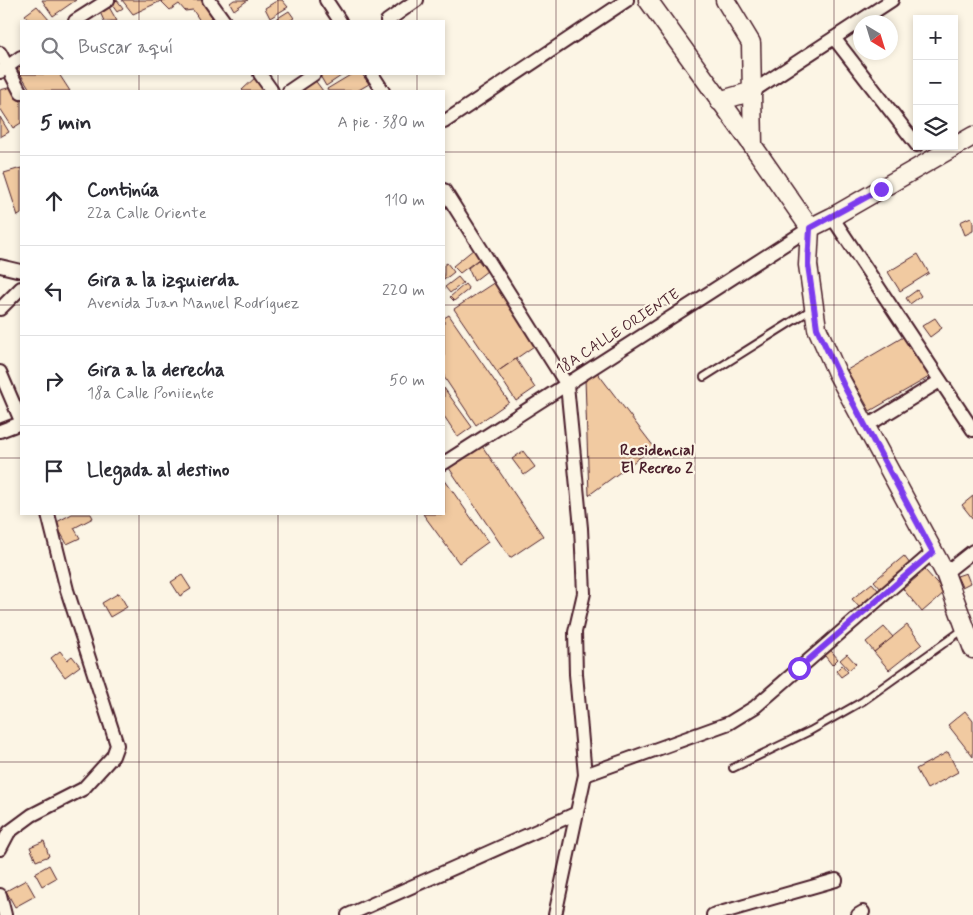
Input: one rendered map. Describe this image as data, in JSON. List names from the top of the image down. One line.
{"streets":{"street":["18A CALLE ORIENTE"]},"districts":["Residencial El Recreo 2"],"north":"bottom right","page":{"map_buttons":["+","−"],"search":"Buscar aquí","heading":["5 min","A pie · 380 m"],"list":[["Continúa","22a Calle Oriente","110 m"],["Gira a la izquierda","Avenida Juan Manuel Rodríguez","220 m"],["Gira a la derecha","18a Calle Poniiente","50 m"],"Llegada al destino"]}}
